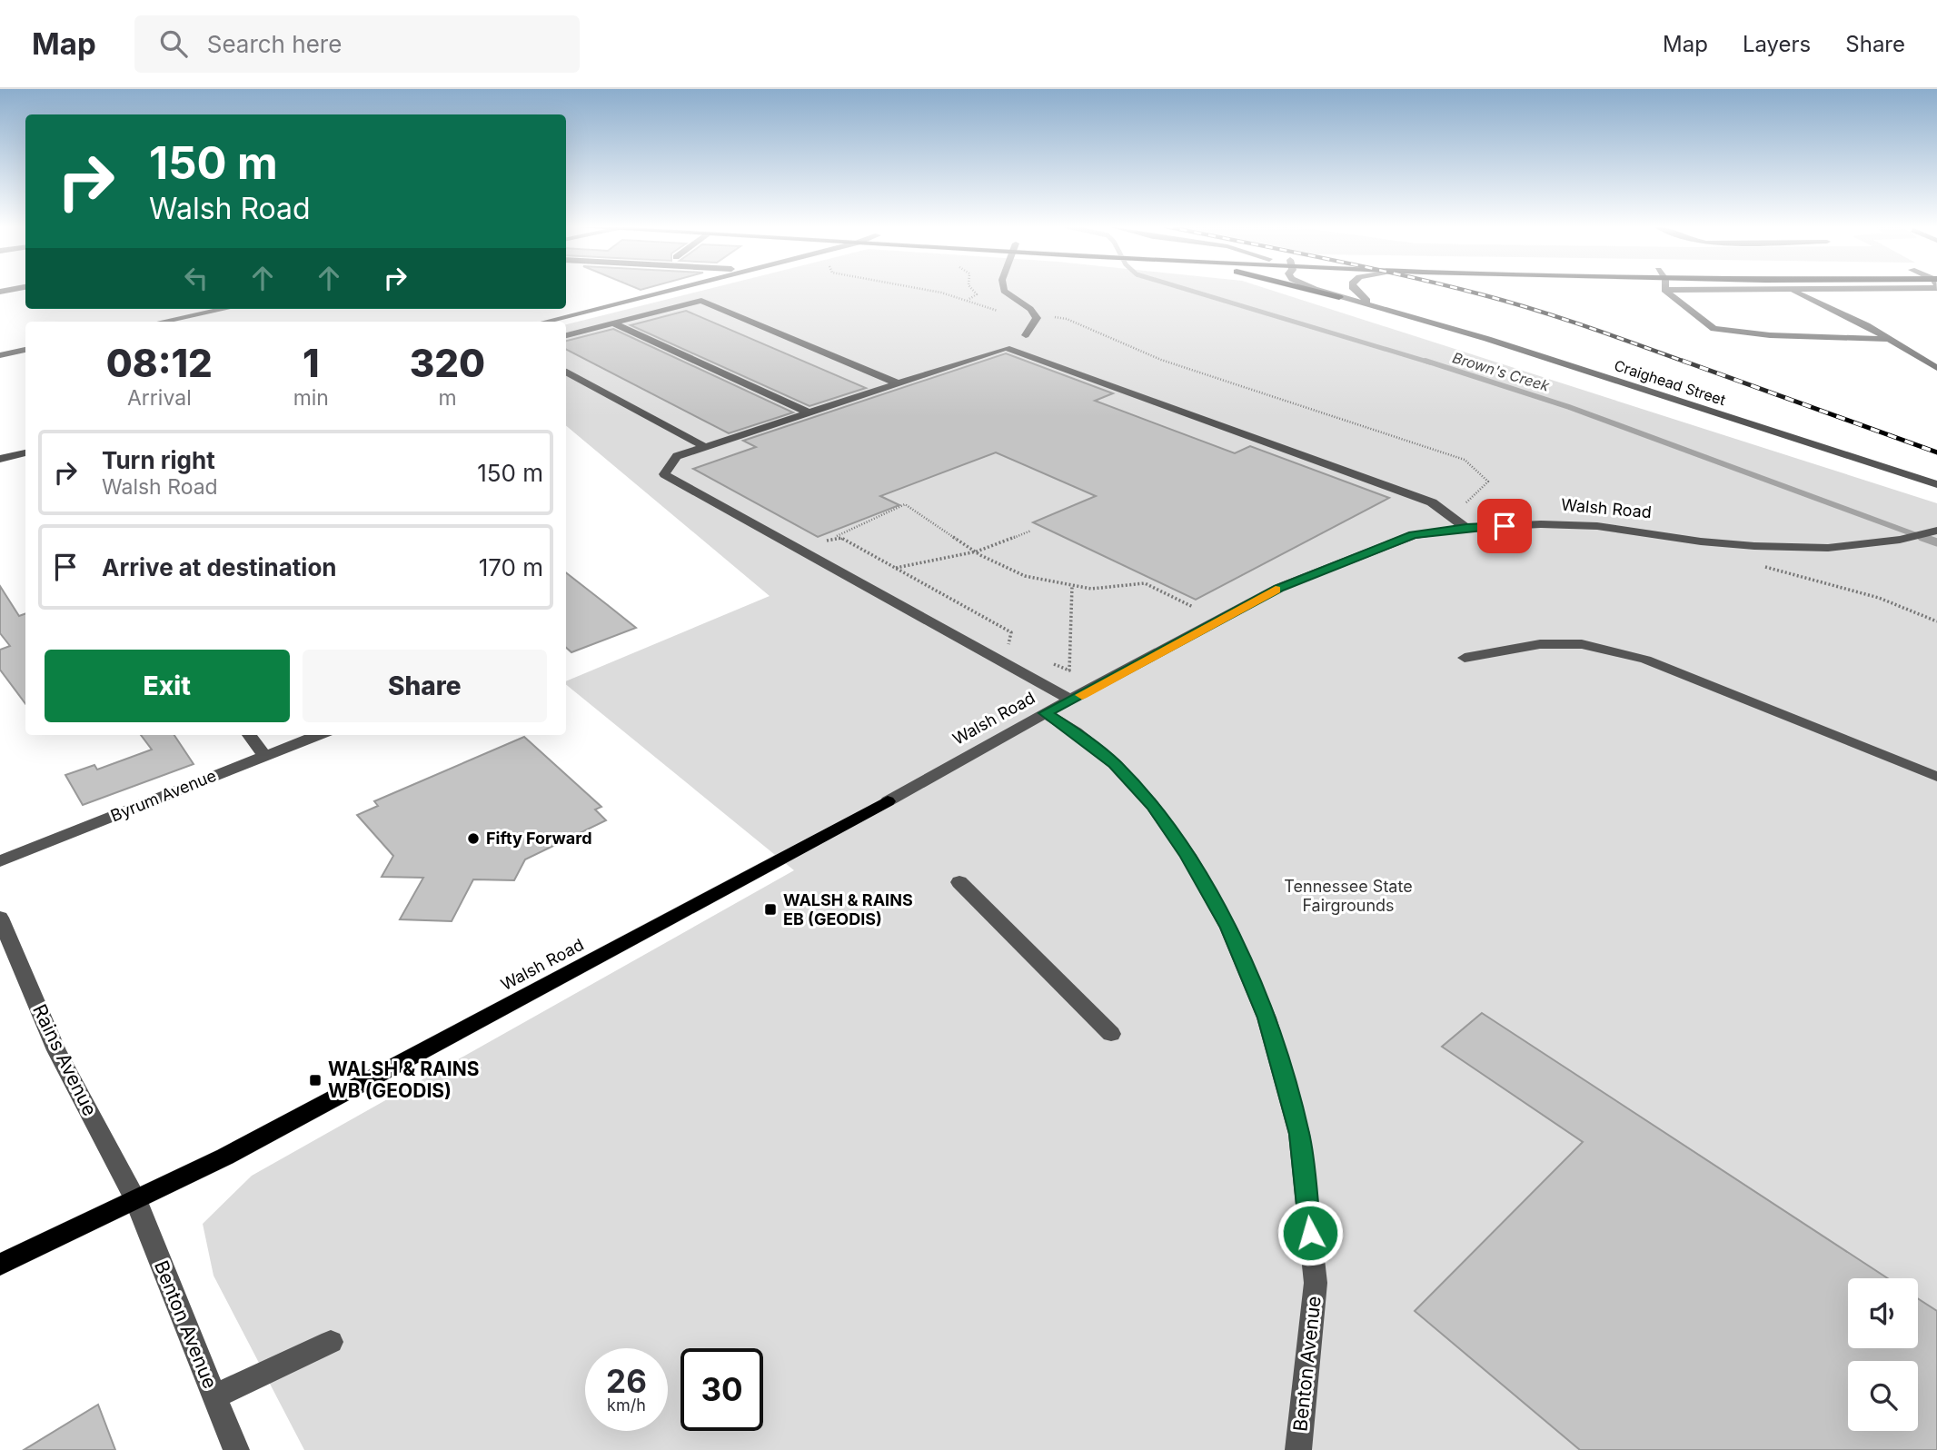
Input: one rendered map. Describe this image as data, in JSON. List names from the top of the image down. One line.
{"streets":{"main road":["Walsh Road"],"street":["Craighead Street","Byrum Avenue","Rains Avenue","Benton Avenue"]},"crossings":[["Walsh Road","Rains Avenue"],["Walsh Road","Benton Avenue"],["Rains Avenue","Benton Avenue"]],"water":["Brown's Creek"],"parks":["Tennessee State Fairgrounds"],"places":{"other":["Fifty Forward"],"transit":["WALSH & RAINS EB (GEODIS)","WALSH & RAINS WB (GEODIS)"]},"page":{"header":"Map","search":"Search here","nav":["Map","Layers","Share"],"turn":["150 m","Walsh Road"],"eta":["08:12","Arrival","1","min","320","m"],"list":[{"name":"Turn right","note":"Walsh Road","value":"150 m"},{"name":"Arrive at destination","value":"170 m"}],"buttons":["Exit","Share"],"speed":"26 km/h","limit":"30"}}
